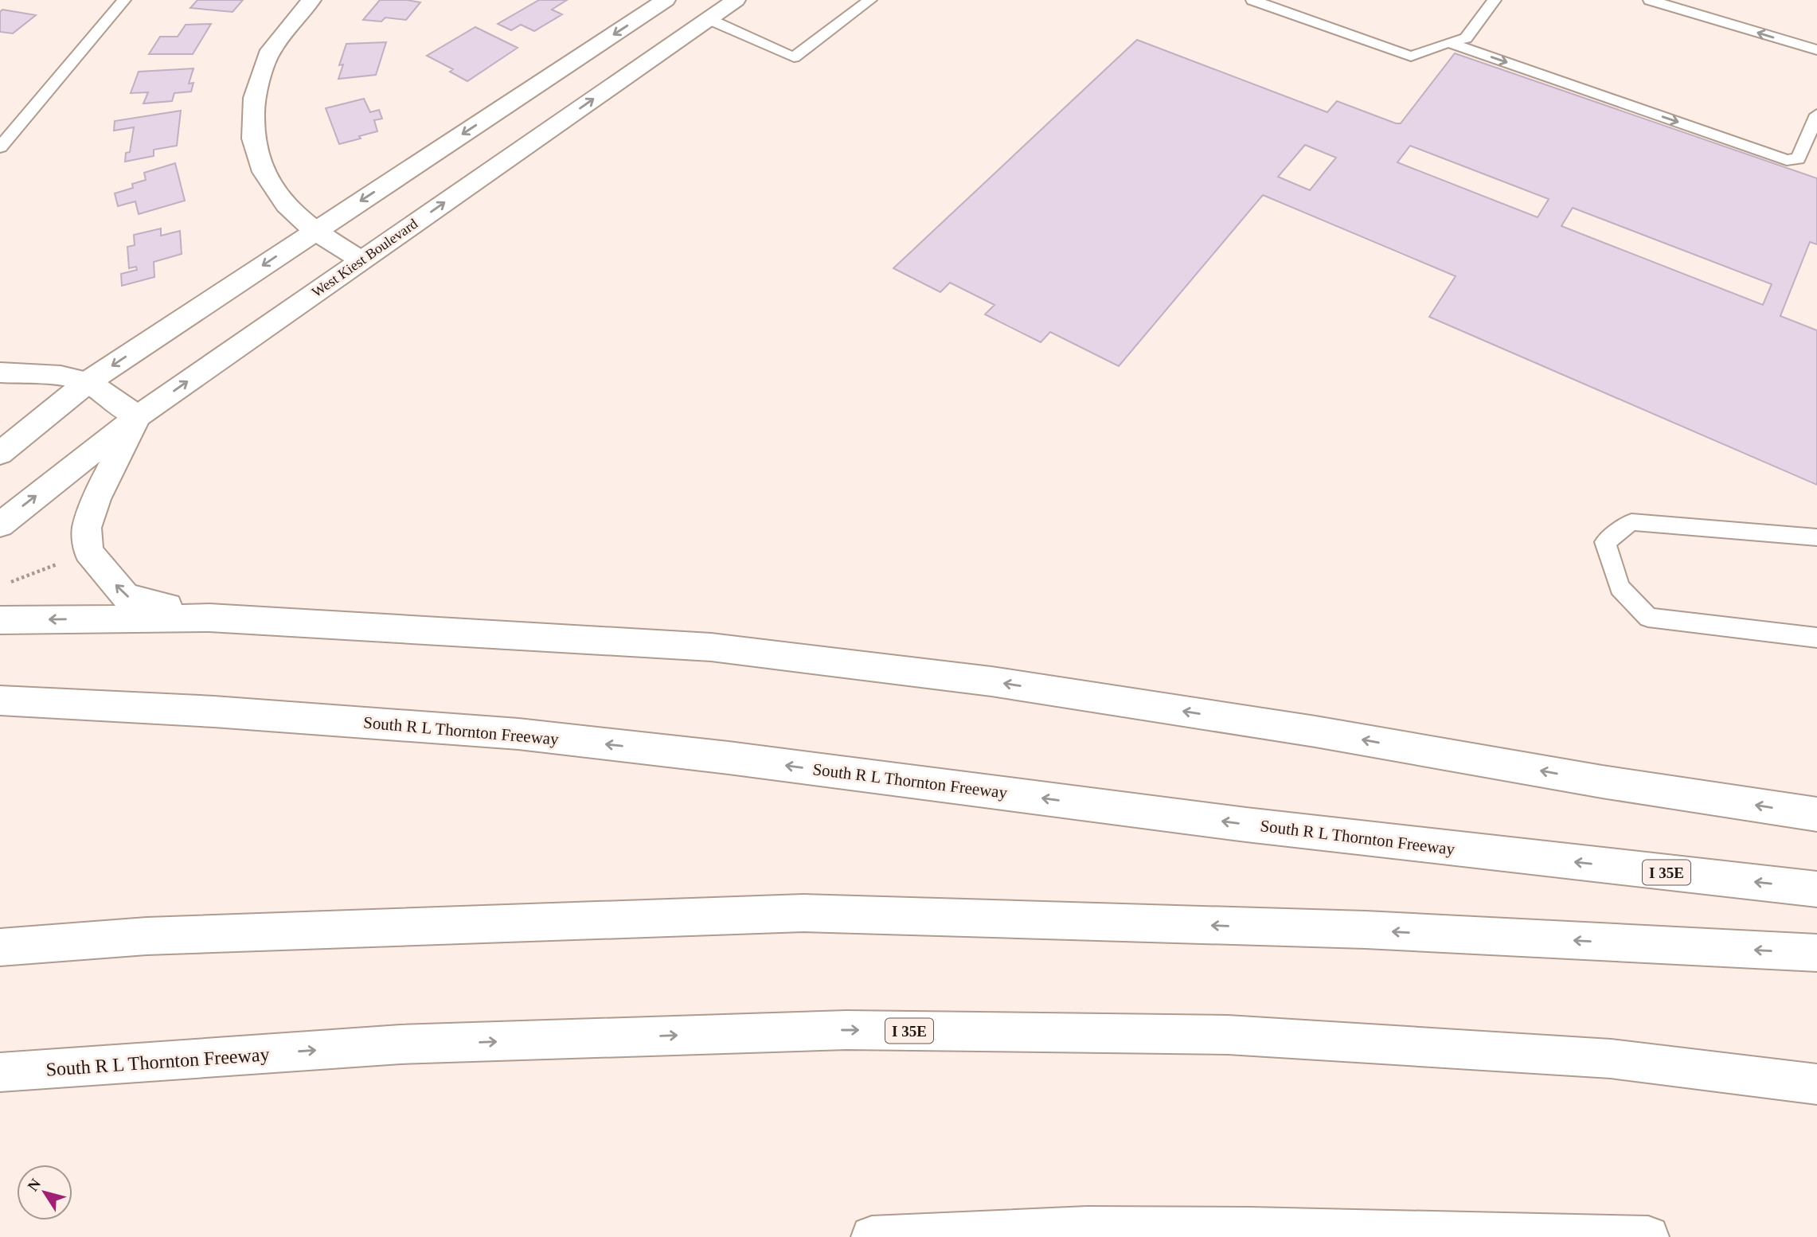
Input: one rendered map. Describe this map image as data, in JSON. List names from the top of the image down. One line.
{"streets":{"main road":["West Kiest Boulevard","South R L Thornton Freeway","I 35E"]},"north":"top left"}
